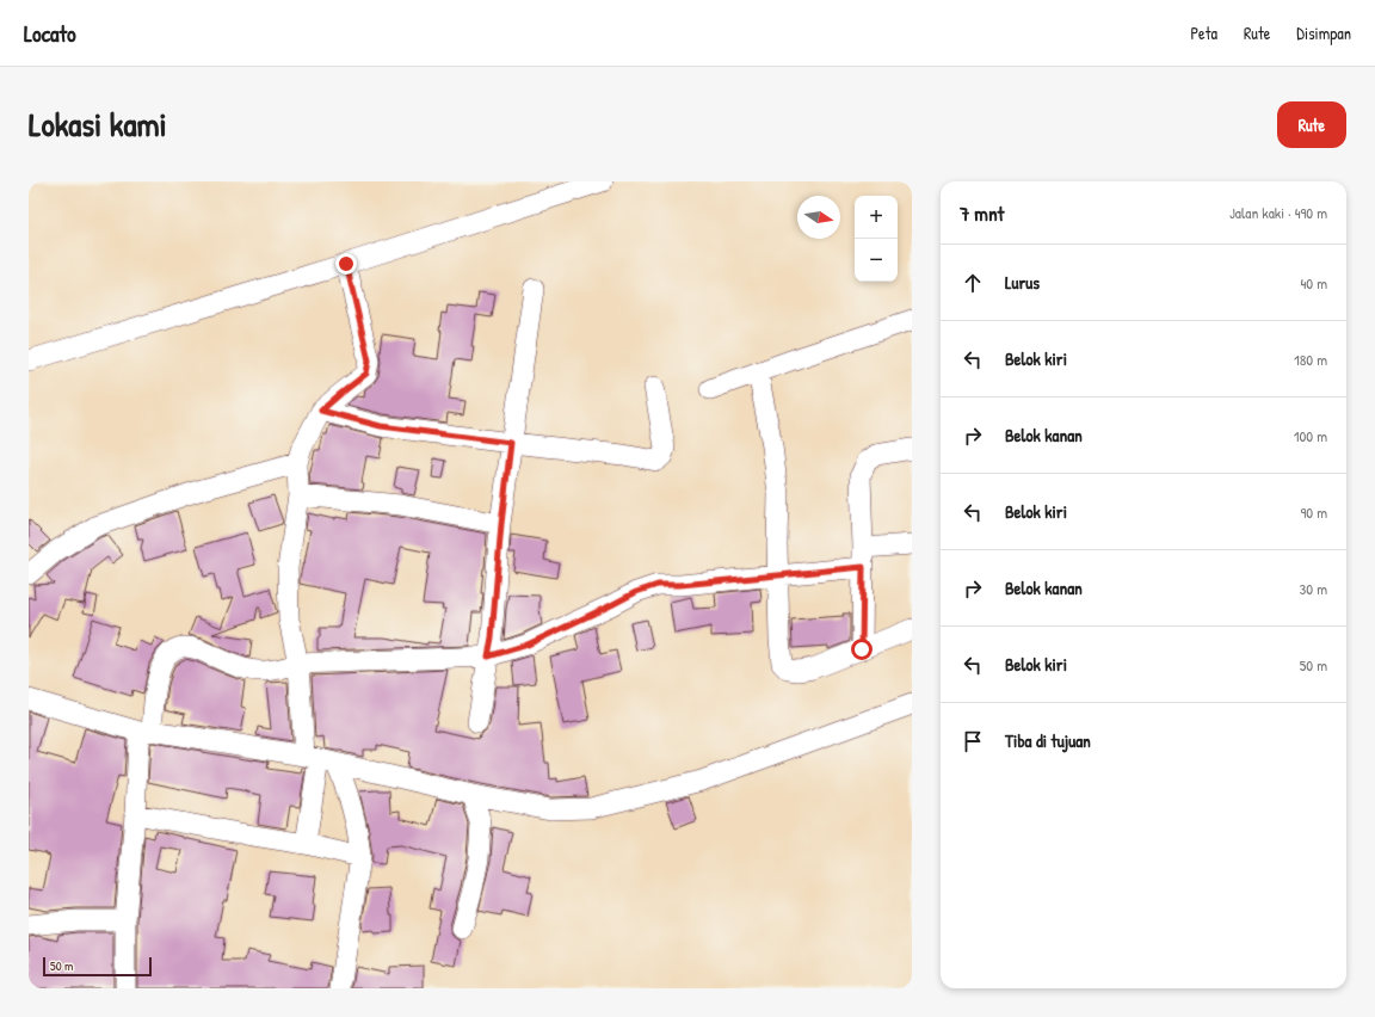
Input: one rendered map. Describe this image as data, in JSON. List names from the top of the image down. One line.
{"scale_bar":"50 m","north":"right","page":{"header":"Locato","nav":["Peta","Rute","Disimpan"],"title":"Lokasi kami","buttons":"Rute","heading":["7 mnt","Jalan kaki · 490 m"],"map_buttons":["+","−"],"list":[["Lurus","40 m"],["Belok kiri","180 m"],["Belok kanan","100 m"],["Belok kiri","90 m"],["Belok kanan","30 m"],["Belok kiri","50 m"],"Tiba di tujuan"],"scale":"50 m"}}
